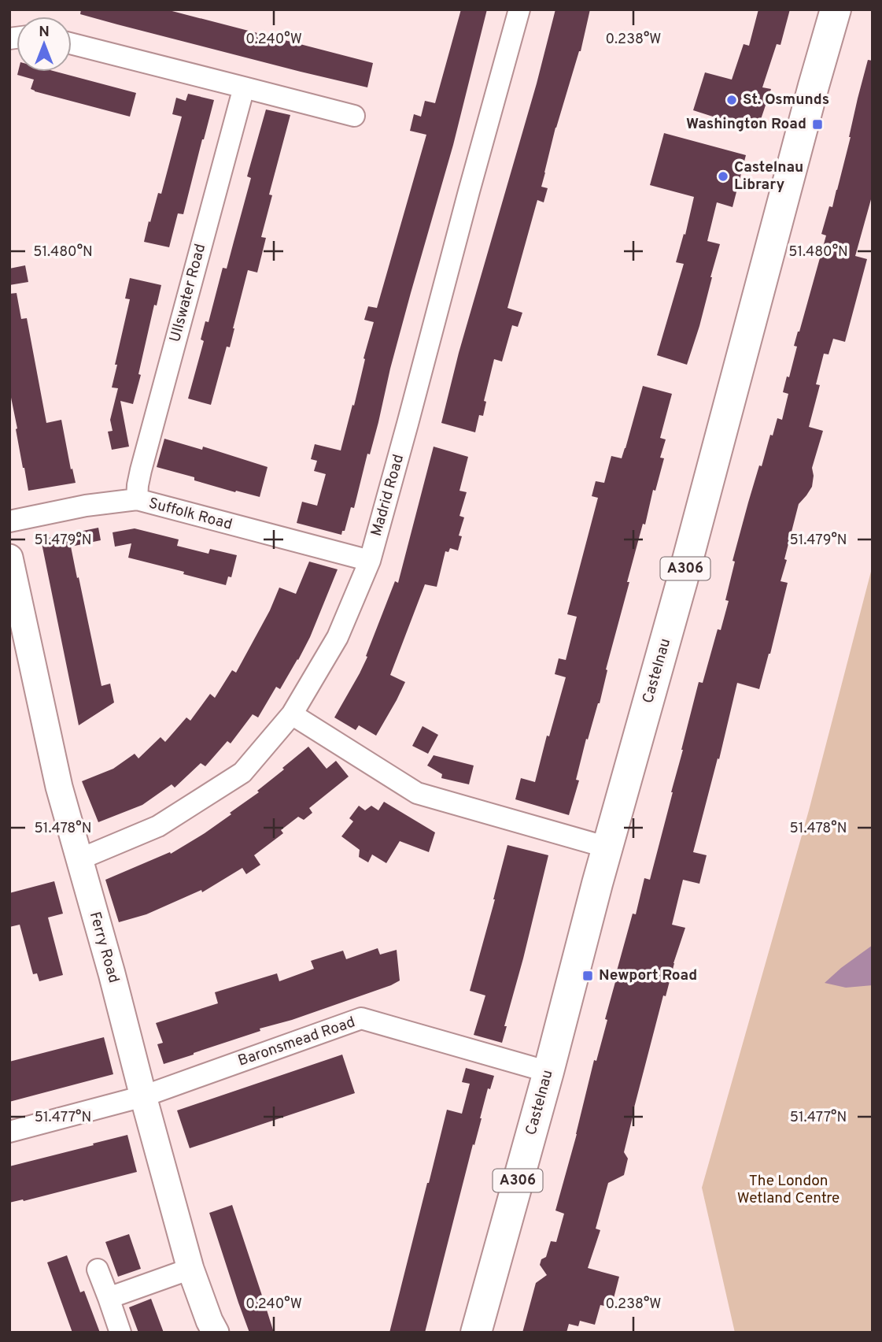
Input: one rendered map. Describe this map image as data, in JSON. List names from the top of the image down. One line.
{"streets":{"main road":["A306","Castelnau"],"street":["Ullswater Road","Madrid Road","Suffolk Road","Ferry Road","Baronsmead Road"]},"crossings":[["Ullswater Road","Suffolk Road"],["Madrid Road","Suffolk Road"],["Madrid Road","Ferry Road"],["Castelnau","Baronsmead Road"],["Ferry Road","Baronsmead Road"]],"parks":["The London Wetland Centre"],"places":{"other":["St. Osmunds","Castelnau Library"],"transit":["Washington Road","Newport Road"]},"north":"top","coordinates":["0.240°W","0.238°W","51.480°N","51.479°N","51.478°N","51.477°N"]}
